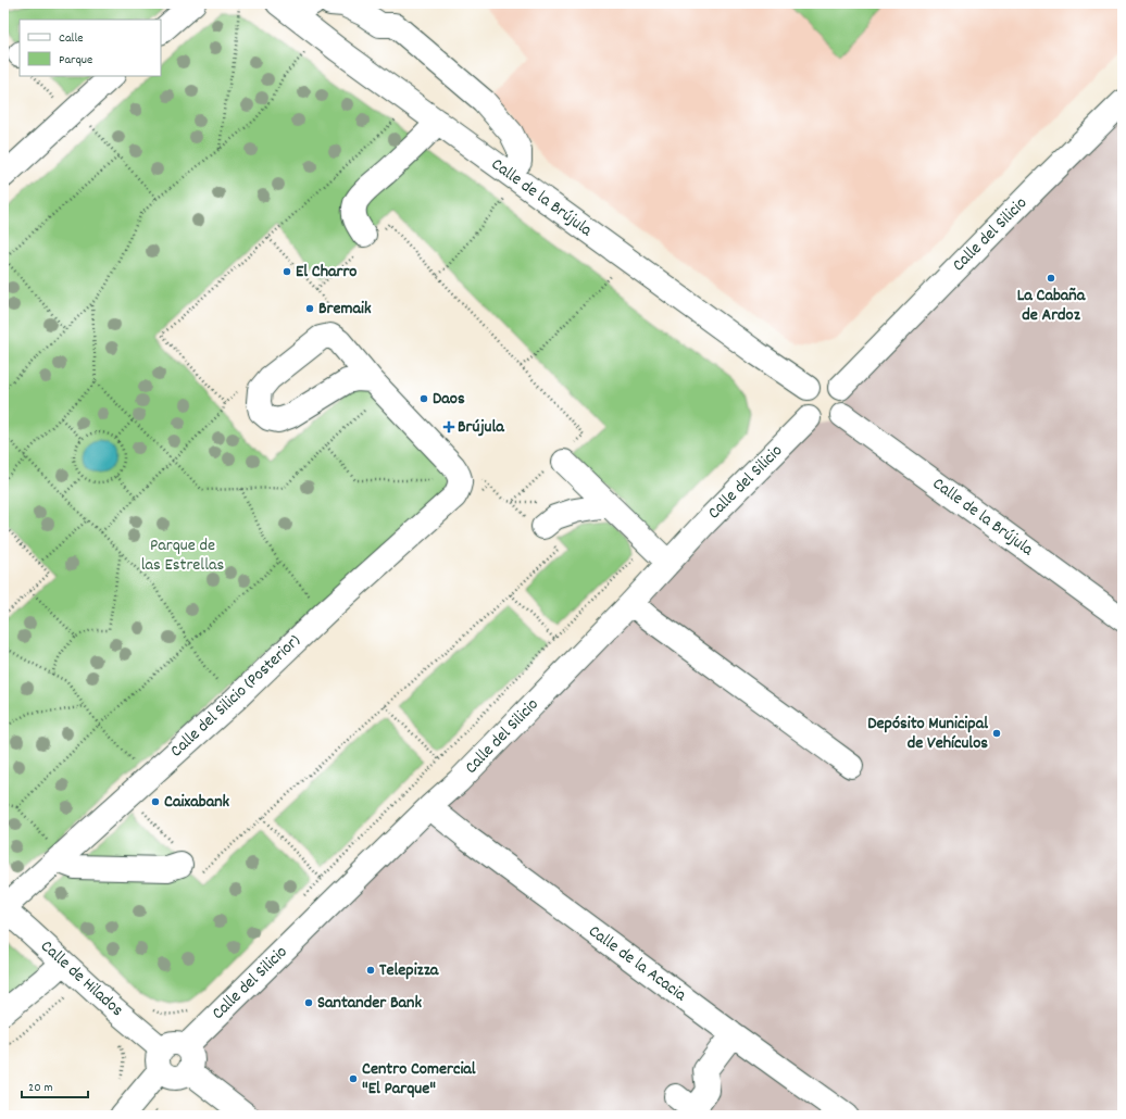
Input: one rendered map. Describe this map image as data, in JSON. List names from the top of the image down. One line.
{"streets":{"street":["Calle de la Brújula","Calle del Silicio","Calle del Silicio (Posterior)","Calle de la Acacia","Calle de Hilados"]},"crossings":[["Calle de la Brújula","Calle del Silicio"],["Calle del Silicio","Calle de la Acacia"],["Calle del Silicio","Calle de Hilados"],["Calle del Silicio (Posterior)","Calle de Hilados"]],"parks":["Parque de las Estrellas"],"places":{"other":["El Charro","La Cabaña de Ardoz","Bremaik","Daos","Depósito Municipal de Vehículos","Caixabank","Telepizza","Santander Bank","Centro Comercial \"El Parque\""],"health":["Brújula"]},"legend":["Calle","Parque"],"scale_bar":"20 m"}
